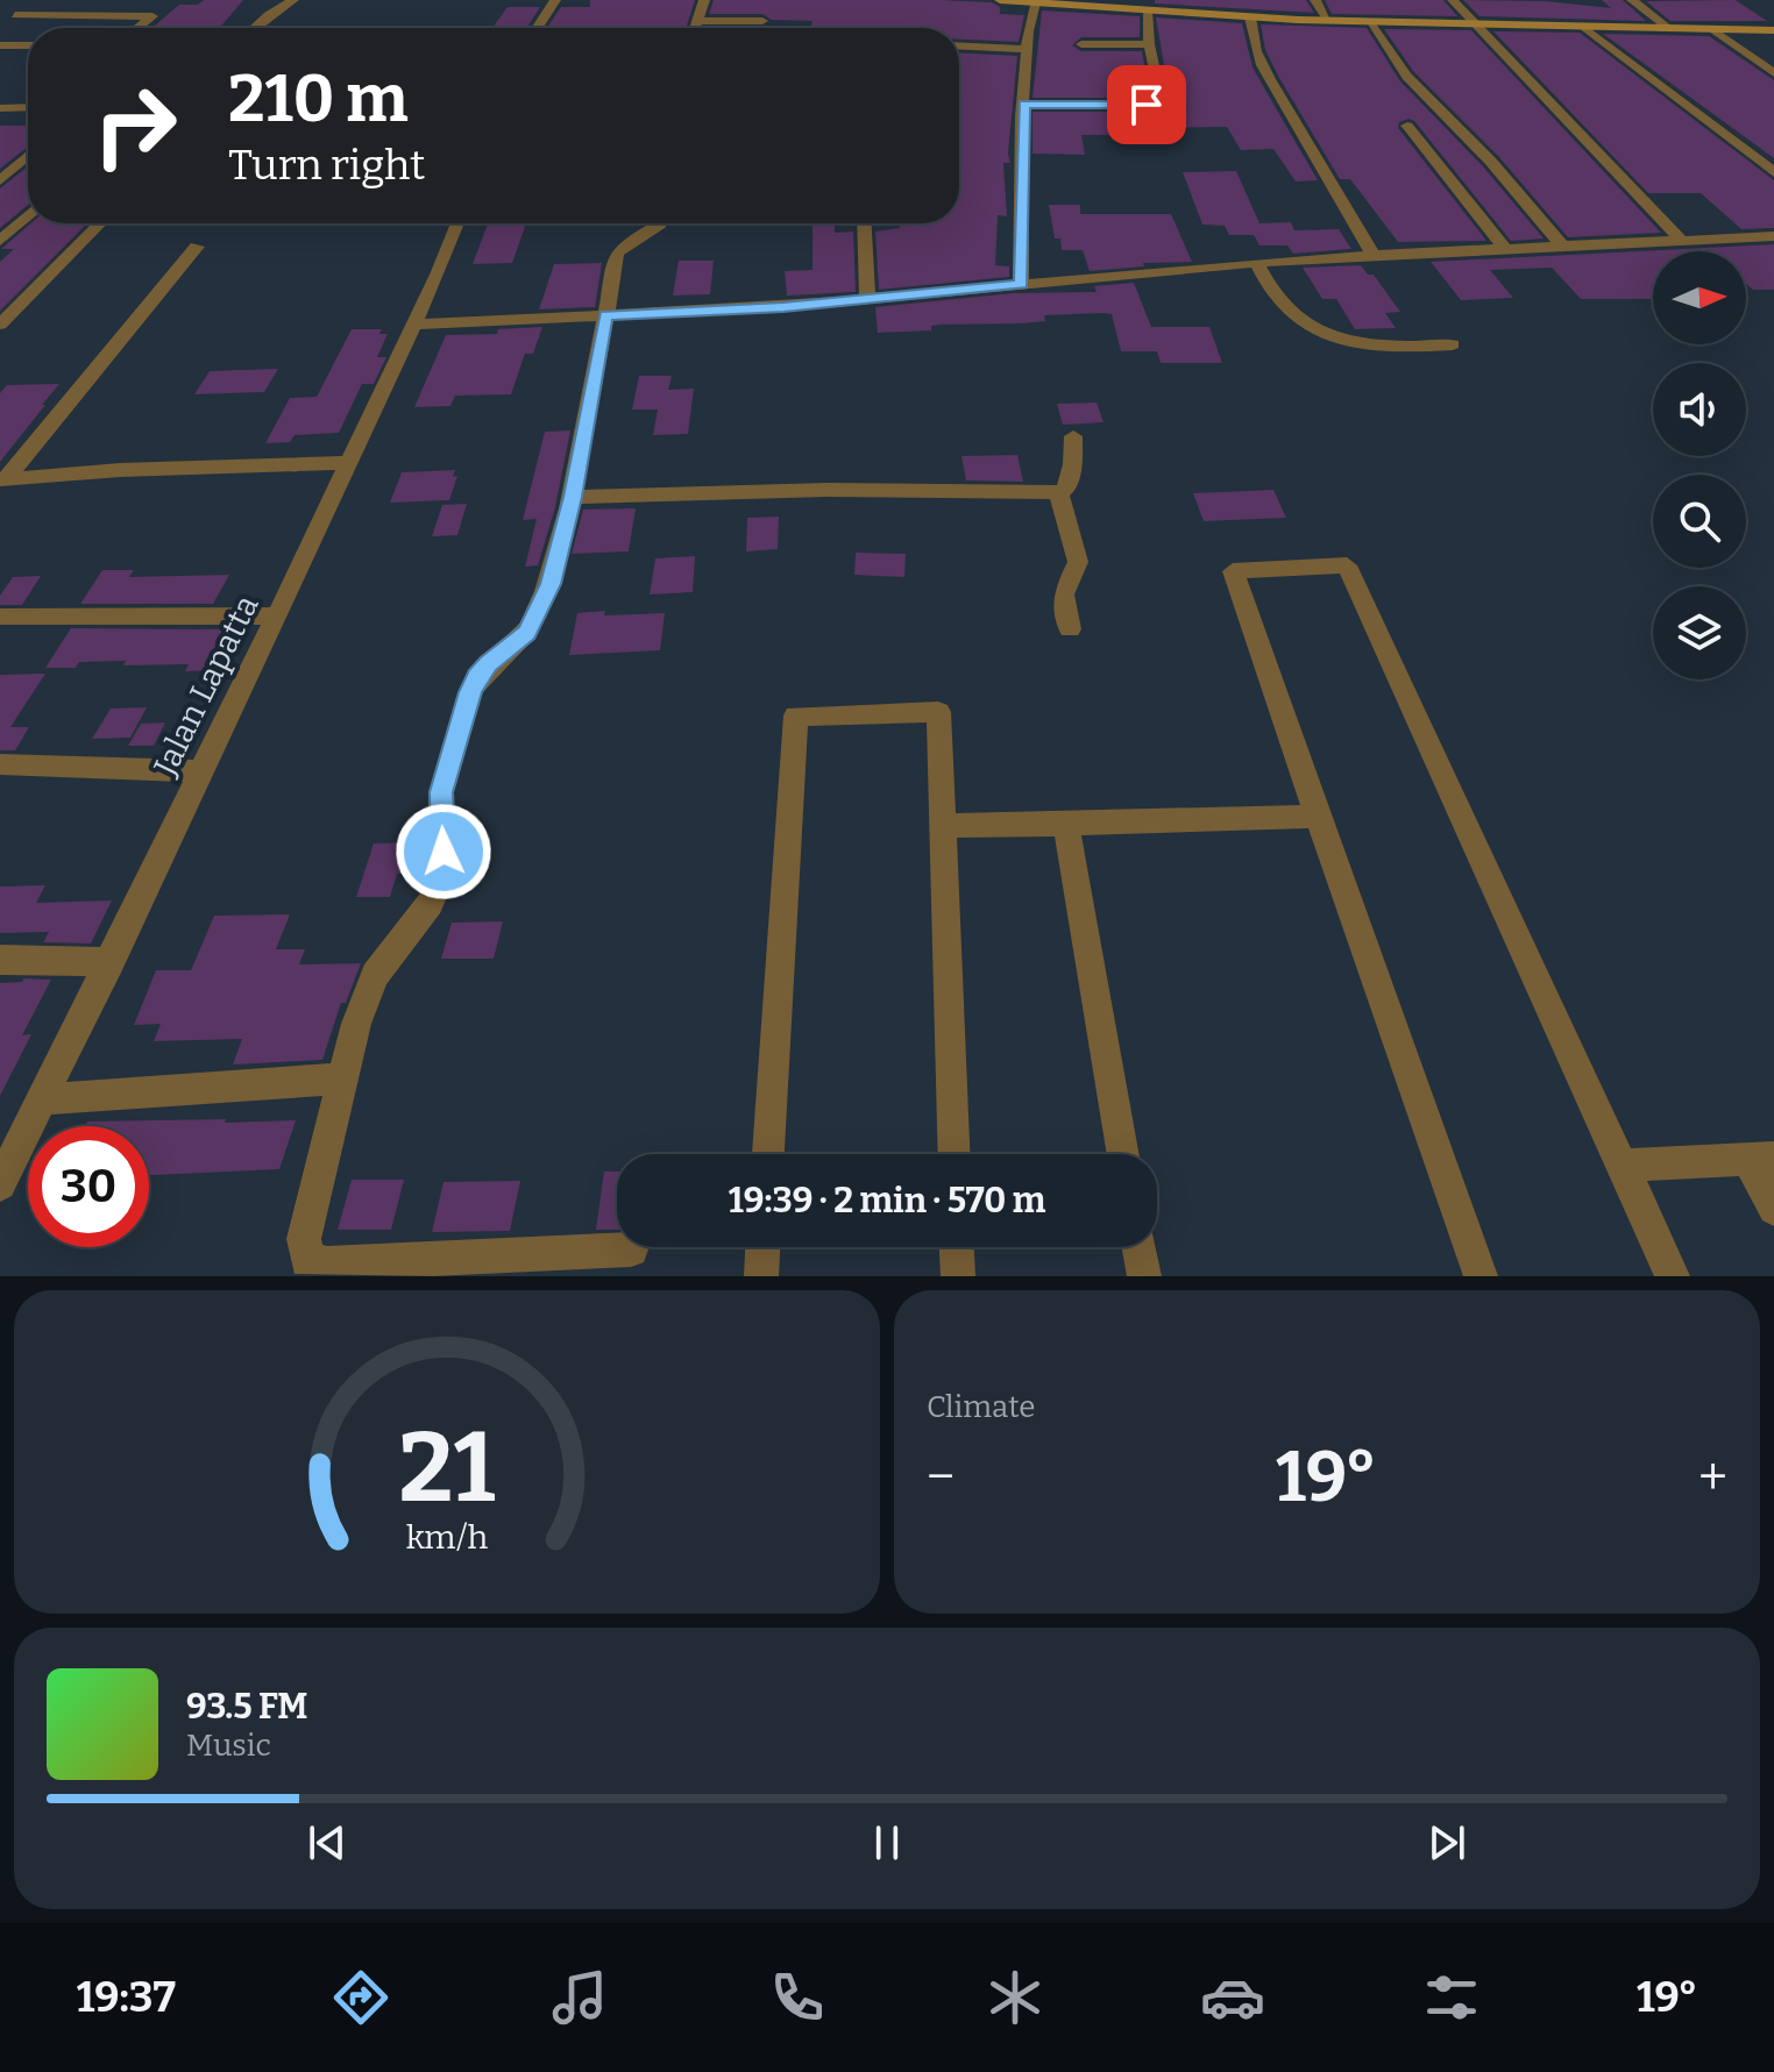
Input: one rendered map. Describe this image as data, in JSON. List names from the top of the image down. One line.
{"streets":{"street":["Jalan Lapatta"]},"north":"right","page":{"turn":["210 m","Turn right"],"limit":"30","trip":"19:39 · 2 min · 570 m","tile":"Climate","heat":["−","19°","+"],"song":["93.5 FM","Music"],"tabs":["19:37","19°"],"gauge":["21","km/h"]}}
